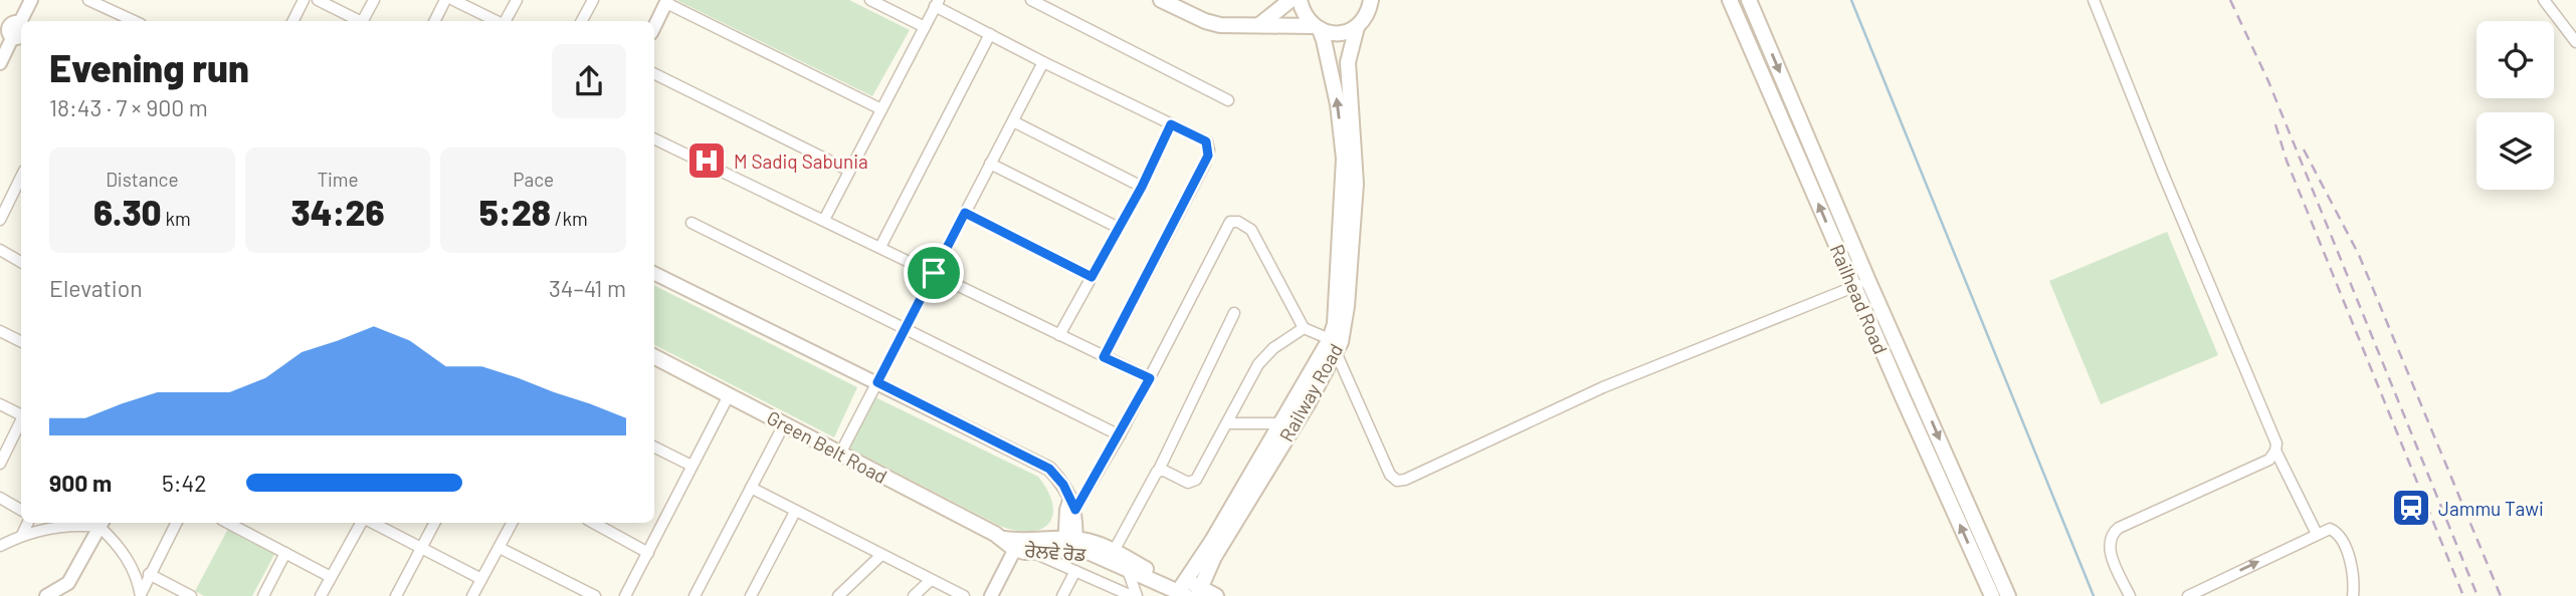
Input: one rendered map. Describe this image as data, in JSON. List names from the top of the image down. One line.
{"streets":{"main road":["Railhead Road","Railway Road","Green Belt Road","ਰੇਲਵੇ ਰੋਡ"]},"crossings":[["Green Belt Road","ਰੇਲਵੇ ਰੋਡ"]],"places":{"hospital":["M Sadiq Sabunia"],"station":["Jammu Tawi"]},"page":{"heading":["Evening run","18:43 · 7 × 900 m"],"stats":[["Distance","6.30 km"],["Time","34:26"],["Pace","5:28 /km"]],"chart":["Elevation","34–41 m"],"list":[{"name":"900 m","note":"5:42"}]}}
